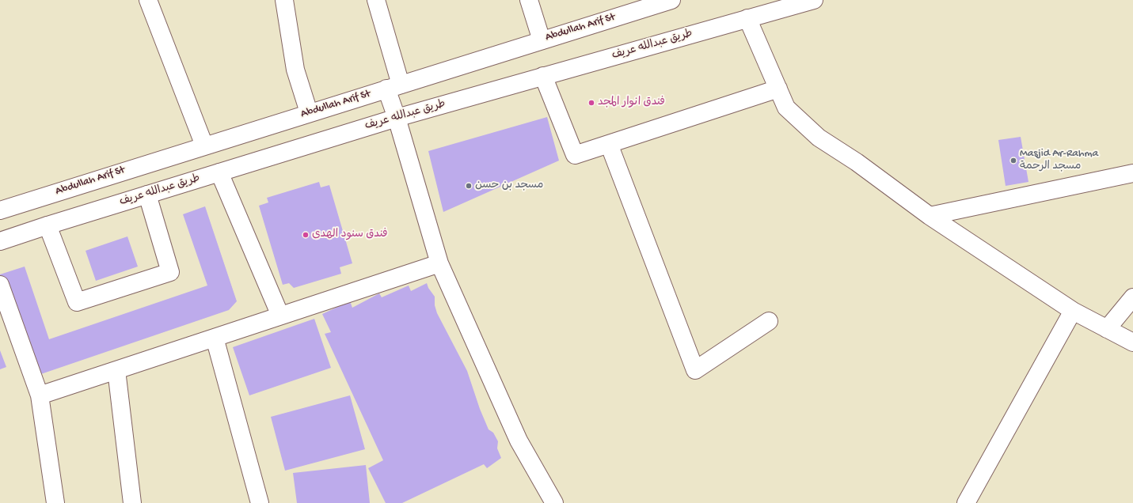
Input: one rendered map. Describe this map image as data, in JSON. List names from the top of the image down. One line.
{"streets":{"street":["Abdullah Arif St","طريق عبدالله عريف"]},"places":["فندق انوار المجد","Masjid Ar-Rahma مسجد الرحمة","مسجد بن حسن","فندق سنود الهدى"]}
